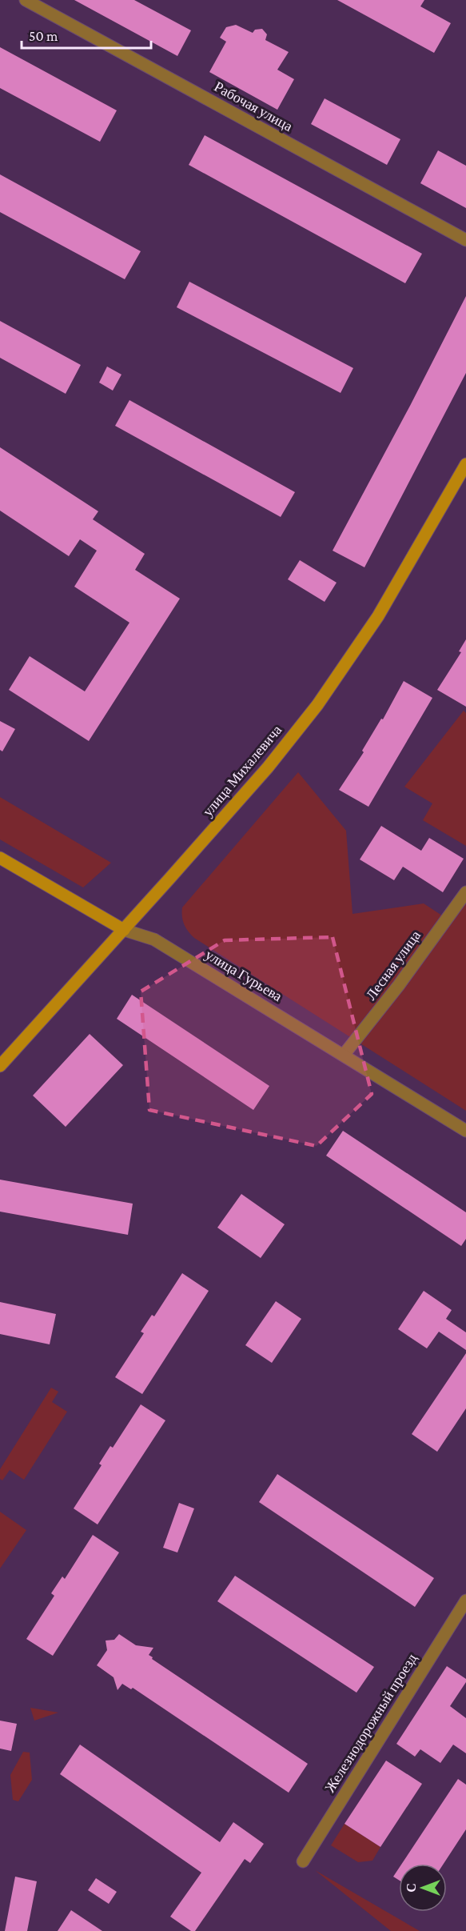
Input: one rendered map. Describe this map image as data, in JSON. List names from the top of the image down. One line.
{"streets":{"main road":["улица Михалевича","улица Гурьева"],"street":["Рабочая улица","Лесная улица","Железнодорожный проезд"]},"crossings":[["улица Михалевича","улица Гурьева"],["Лесная улица","улица Гурьева"]],"scale_bar":"50 m","north":"left"}
